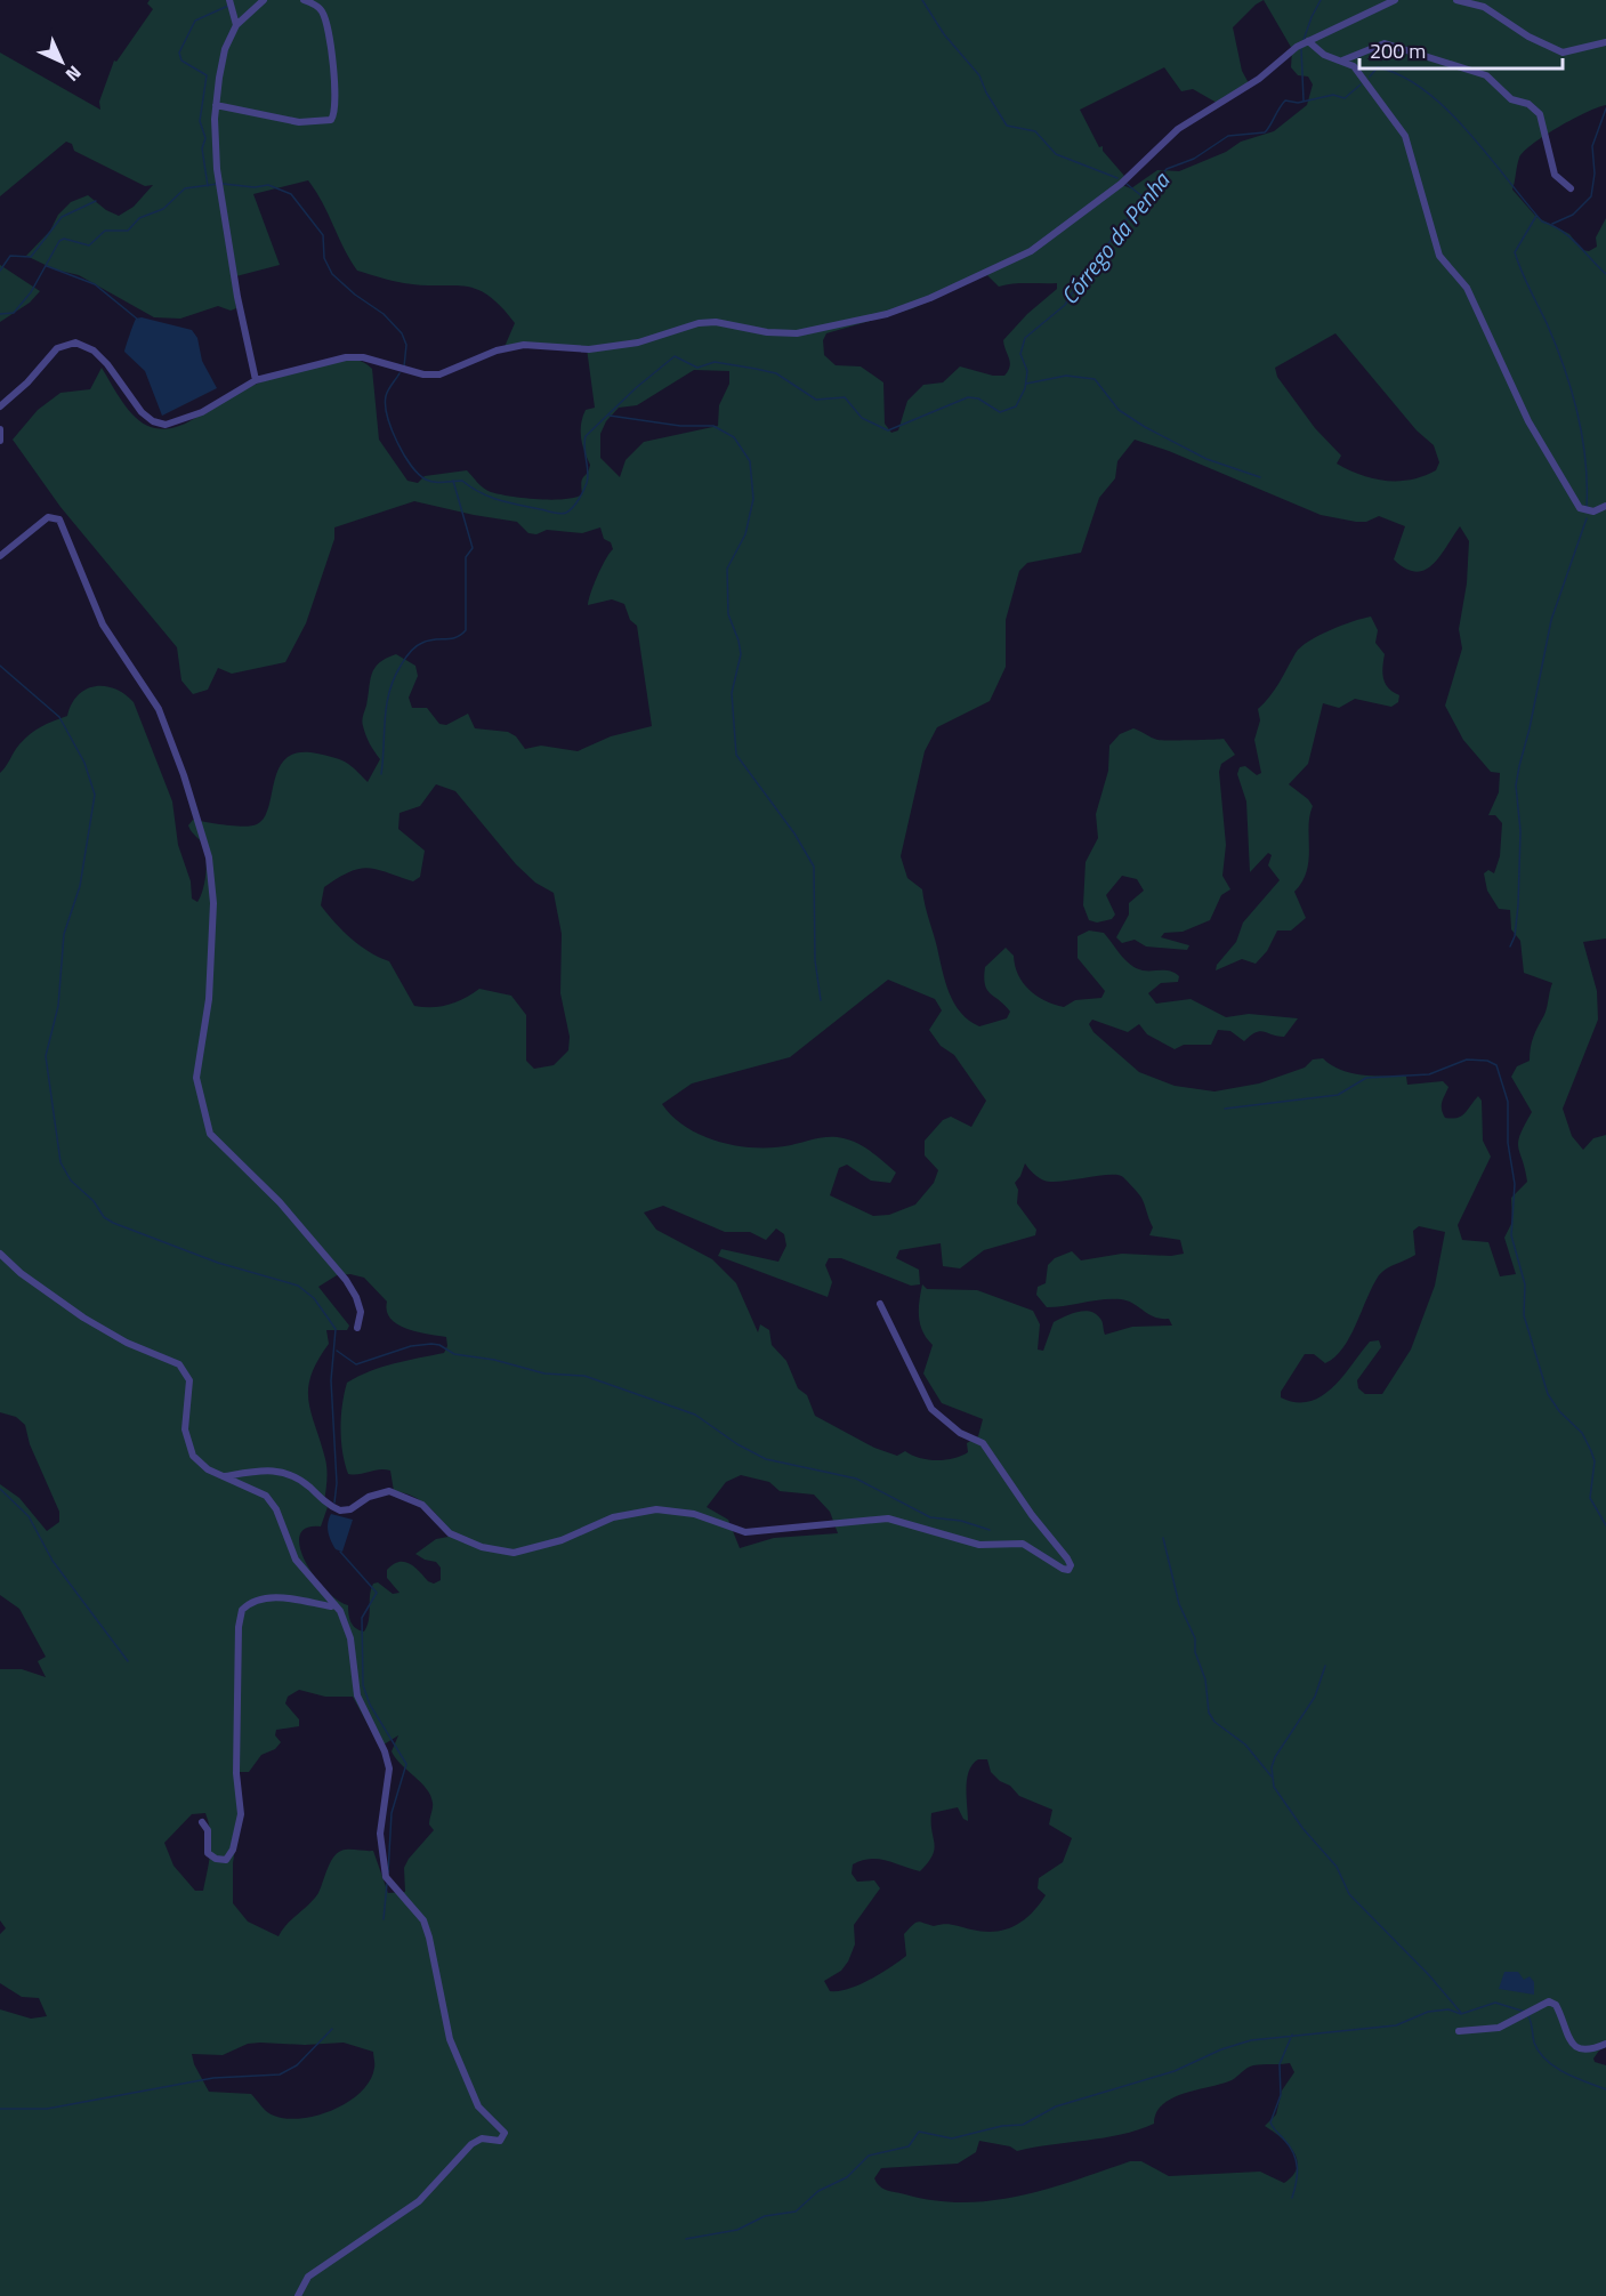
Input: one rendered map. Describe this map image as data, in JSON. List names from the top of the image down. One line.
{"water":["Córrego da Penha"],"scale_bar":"200 m","north":"bottom right"}
